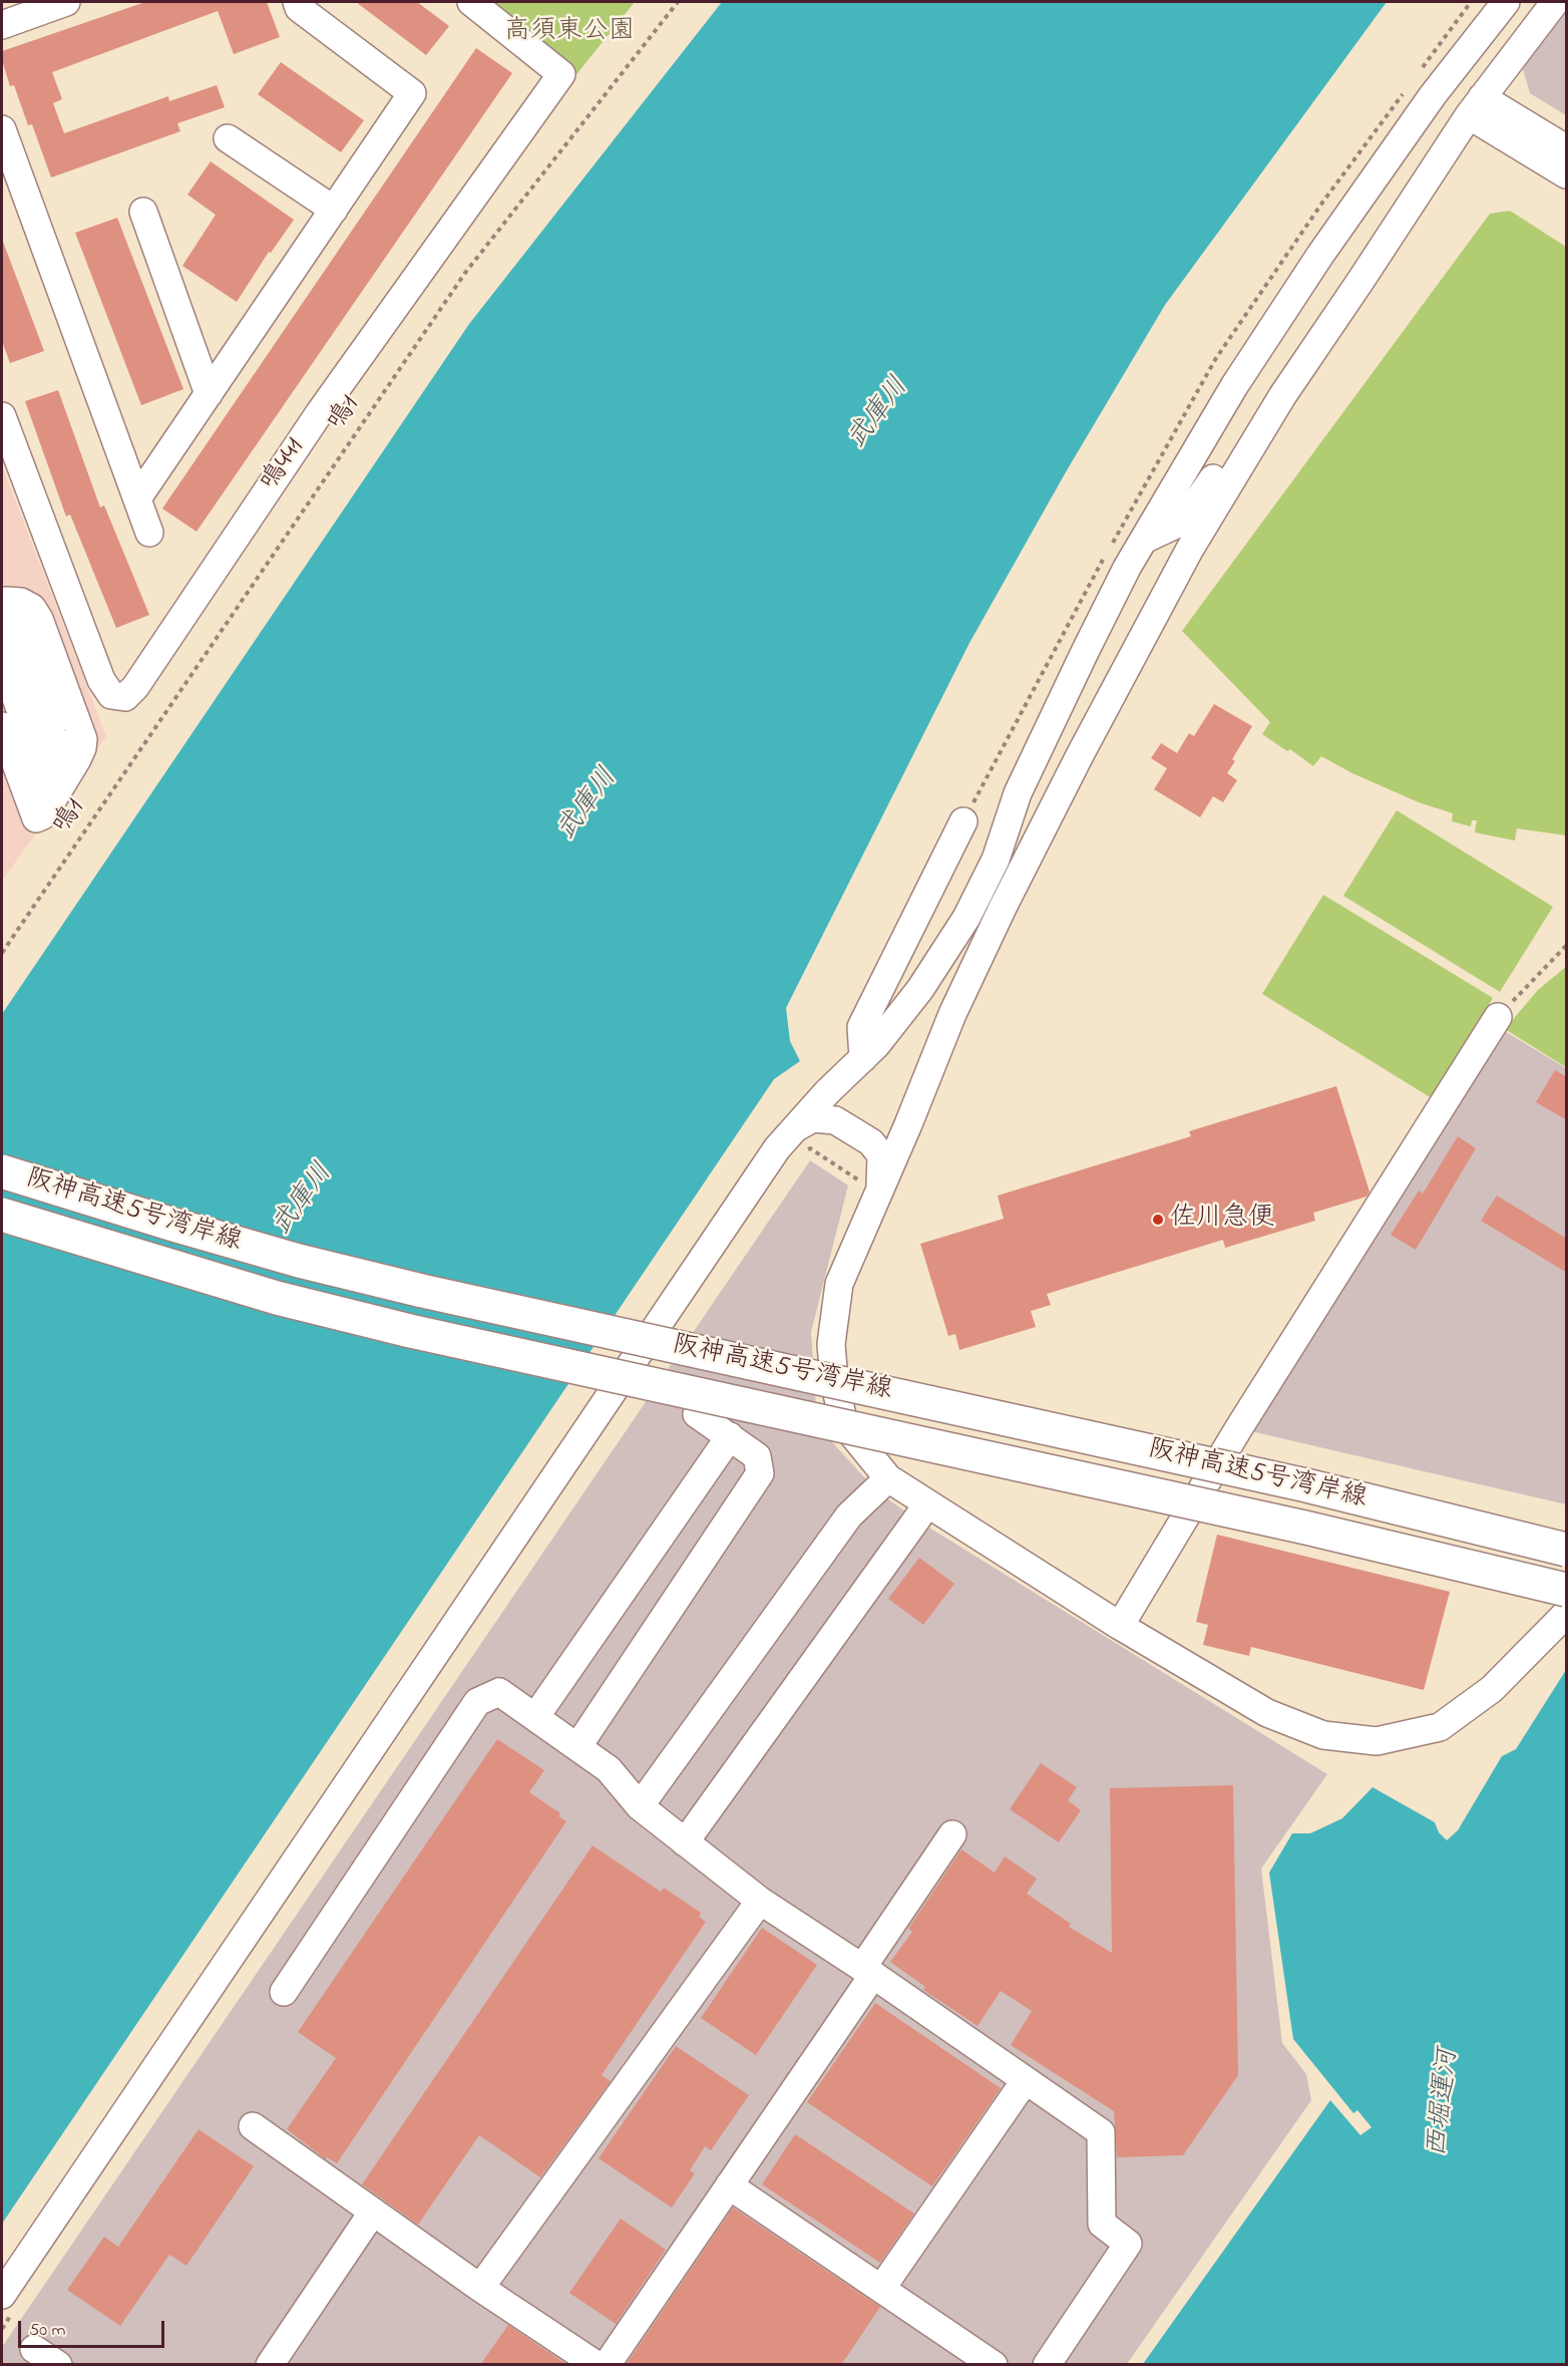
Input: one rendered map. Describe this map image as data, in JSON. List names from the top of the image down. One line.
{"streets":{"highway":["阪神高速5号湾岸線"],"street":["鳴441"],"path":["鳴1"]},"water":["武庫川","西堀運河"],"parks":["高須東公園"],"places":["佐川急便"],"scale_bar":"50 m"}
